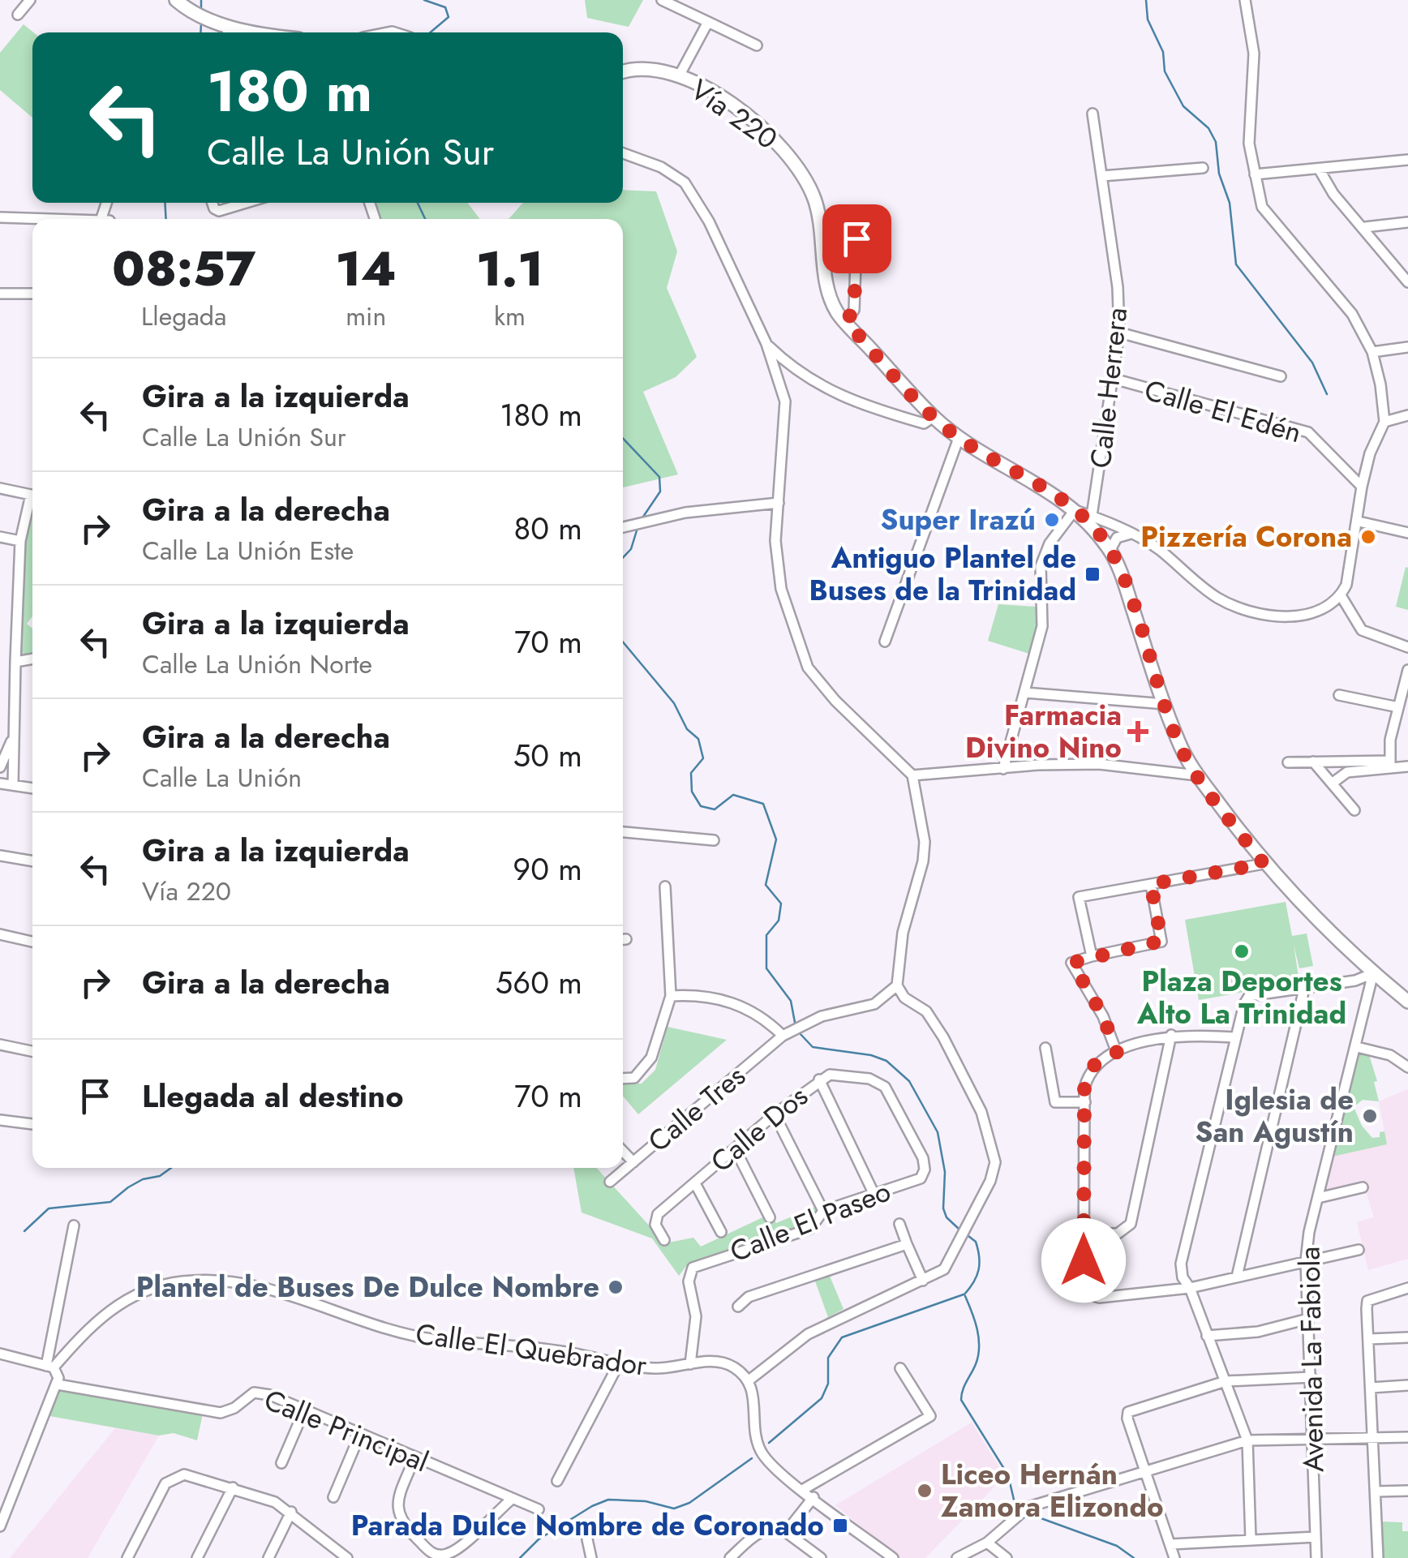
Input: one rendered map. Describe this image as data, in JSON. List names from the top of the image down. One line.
{"streets":{"main road":["Vía 220"],"street":["Calle Herrera","Calle El Edén","Calle Tres","Calle Dos","Calle El Paseo","Calle El Quebrador","Avenida La Fabiola","Calle Principal"]},"crossings":[["Vía 220","Avenida La Fabiola"],["Calle Herrera","Calle El Edén"],["Calle Dos","Calle El Paseo"],["Calle El Paseo","Calle El Quebrador"]],"places":{"other":["Super Irazú","Pizzería Corona","Plaza Deportes Alto La Trinidad","Iglesia de San Agustín","Plantel de Buses De Dulce Nombre","Liceo Hernán Zamora Elizondo"],"transit":["Antiguo Plantel de Buses de la Trinidad","Parada Dulce Nombre de Coronado"],"health":["Farmacia Divino Nino"]},"page":{"turn":["180 m","Calle La Unión Sur"],"eta":["08:57","Llegada","14","min","1.1","km"],"list":[{"name":"Gira a la izquierda","note":"Calle La Unión Sur","value":"180 m"},{"name":"Gira a la derecha","note":"Calle La Unión Este","value":"80 m"},{"name":"Gira a la izquierda","note":"Calle La Unión Norte","value":"70 m"},{"name":"Gira a la derecha","note":"Calle La Unión","value":"50 m"},{"name":"Gira a la izquierda","note":"Vía 220","value":"90 m"},{"name":"Gira a la derecha","value":"560 m"},{"name":"Llegada al destino","value":"70 m"}]}}
